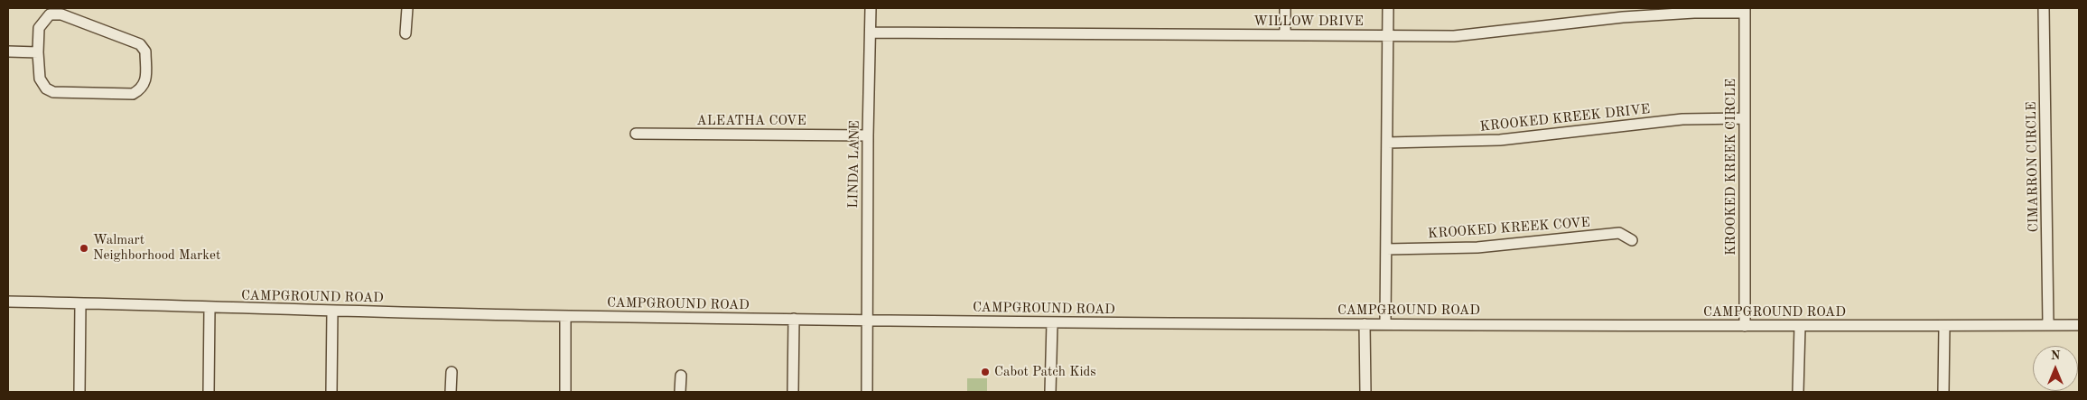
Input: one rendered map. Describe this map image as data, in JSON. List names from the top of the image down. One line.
{"streets":{"street":["WILLOW DRIVE","KROOKED KREEK DRIVE","ALEATHA COVE","LINDA LANE","KROOKED KREEK CIRCLE","CIMARRON CIRCLE","KROOKED KREEK COVE","CAMPGROUND ROAD"]},"crossings":[["WILLOW DRIVE","LINDA LANE"],["WILLOW DRIVE","KROOKED KREEK CIRCLE"],["KROOKED KREEK DRIVE","KROOKED KREEK CIRCLE"],["ALEATHA COVE","LINDA LANE"],["LINDA LANE","CAMPGROUND ROAD"],["KROOKED KREEK CIRCLE","CAMPGROUND ROAD"],["CIMARRON CIRCLE","CAMPGROUND ROAD"]],"places":["Walmart Neighborhood Market","Cabot Patch Kids"],"north":"top"}
